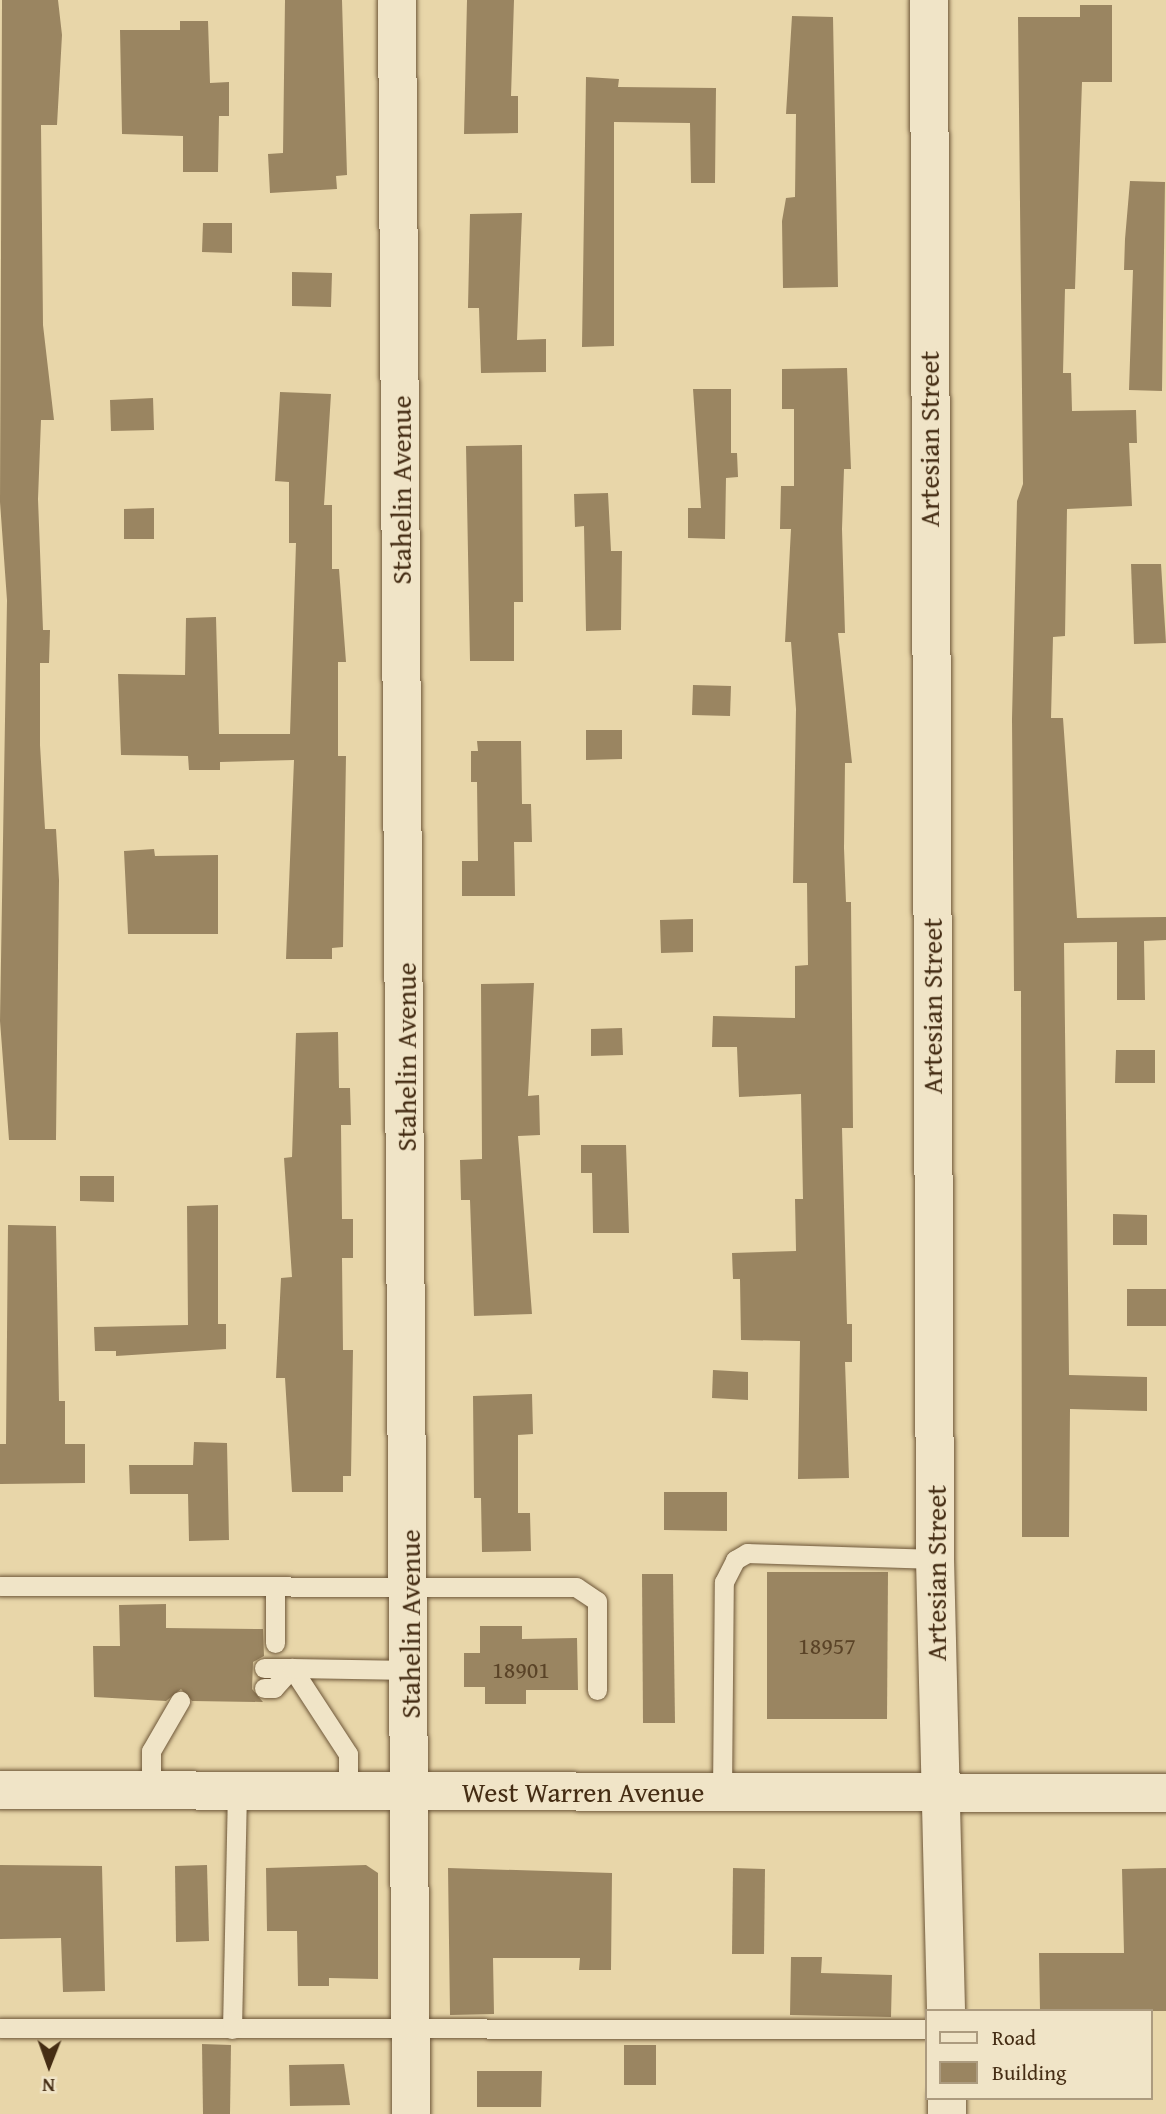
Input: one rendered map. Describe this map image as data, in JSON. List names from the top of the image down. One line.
{"streets":{"street":["Artesian Street","Stahelin Avenue","West Warren Avenue"]},"crossings":[["Artesian Street","West Warren Avenue"],["Stahelin Avenue","West Warren Avenue"]],"house_numbers":["18957","18901"],"legend":["Road","Building"],"north":"bottom"}
